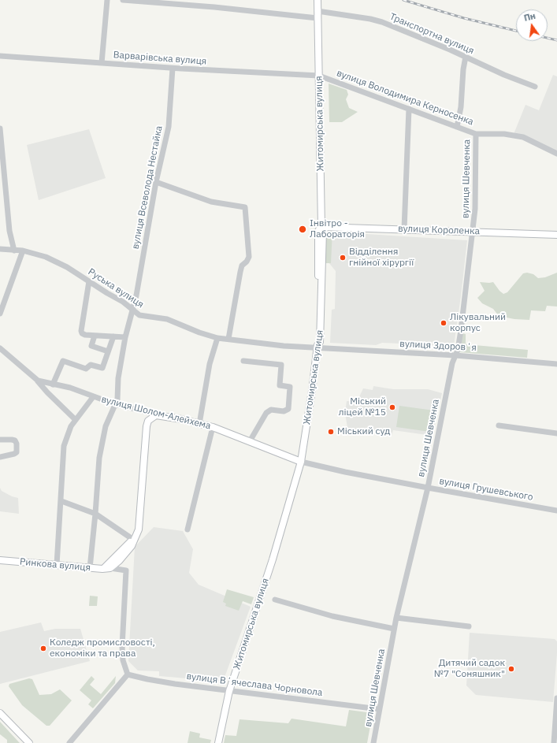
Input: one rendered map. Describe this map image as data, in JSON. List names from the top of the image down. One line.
{"streets":{"main road":["Житомирська вулиця","вулиця Короленка","вулиця Шолом-Алейхема","Ринкова вулиця"],"street":["Транспортна вулиця","Варварівська вулиця","вулиця Володимира Керносенка","вулиця Шевченка","вулиця Всеволода Нестайка","Руська вулиця","вулиця Здоровʼя","вулиця Грушевського","вулиця Вʼячеслава Чорновола"]},"crossings":[["Транспортна вулиця","Житомирська вулиця"],["Варварівська вулиця","вулиця Володимира Керносенка"],["Варварівська вулиця","Житомирська вулиця"],["Варварівська вулиця","вулиця Всеволода Нестайка"],["вулиця Володимира Керносенка","Житомирська вулиця"],["вулиця Володимира Керносенка","вулиця Шевченка"],["Житомирська вулиця","вулиця Короленка"],["Житомирська вулиця","Руська вулиця"],["Житомирська вулиця","вулиця Здоровʼя"],["Житомирська вулиця","вулиця Шолом-Алейхема"],["Житомирська вулиця","вулиця Грушевського"],["Житомирська вулиця","вулиця Вʼячеслава Чорновола"],["вулиця Шевченка","вулиця Короленка"],["вулиця Шевченка","вулиця Здоровʼя"],["вулиця Шевченка","вулиця Грушевського"],["вулиця Шевченка","вулиця Вʼячеслава Чорновола"],["вулиця Всеволода Нестайка","Руська вулиця"],["вулиця Всеволода Нестайка","вулиця Шолом-Алейхема"],["вулиця Всеволода Нестайка","Ринкова вулиця"],["Руська вулиця","вулиця Здоровʼя"],["вулиця Шолом-Алейхема","вулиця Грушевського"]],"places":["Інвітро - Лабораторія","Відділення гнійної хірургії","Лікувальний корпус","Міський ліцей №15","Міський суд","Коледж промисловості, економіки та права","Дитячий садок №7 \"Соняшник\""],"north":"top"}
